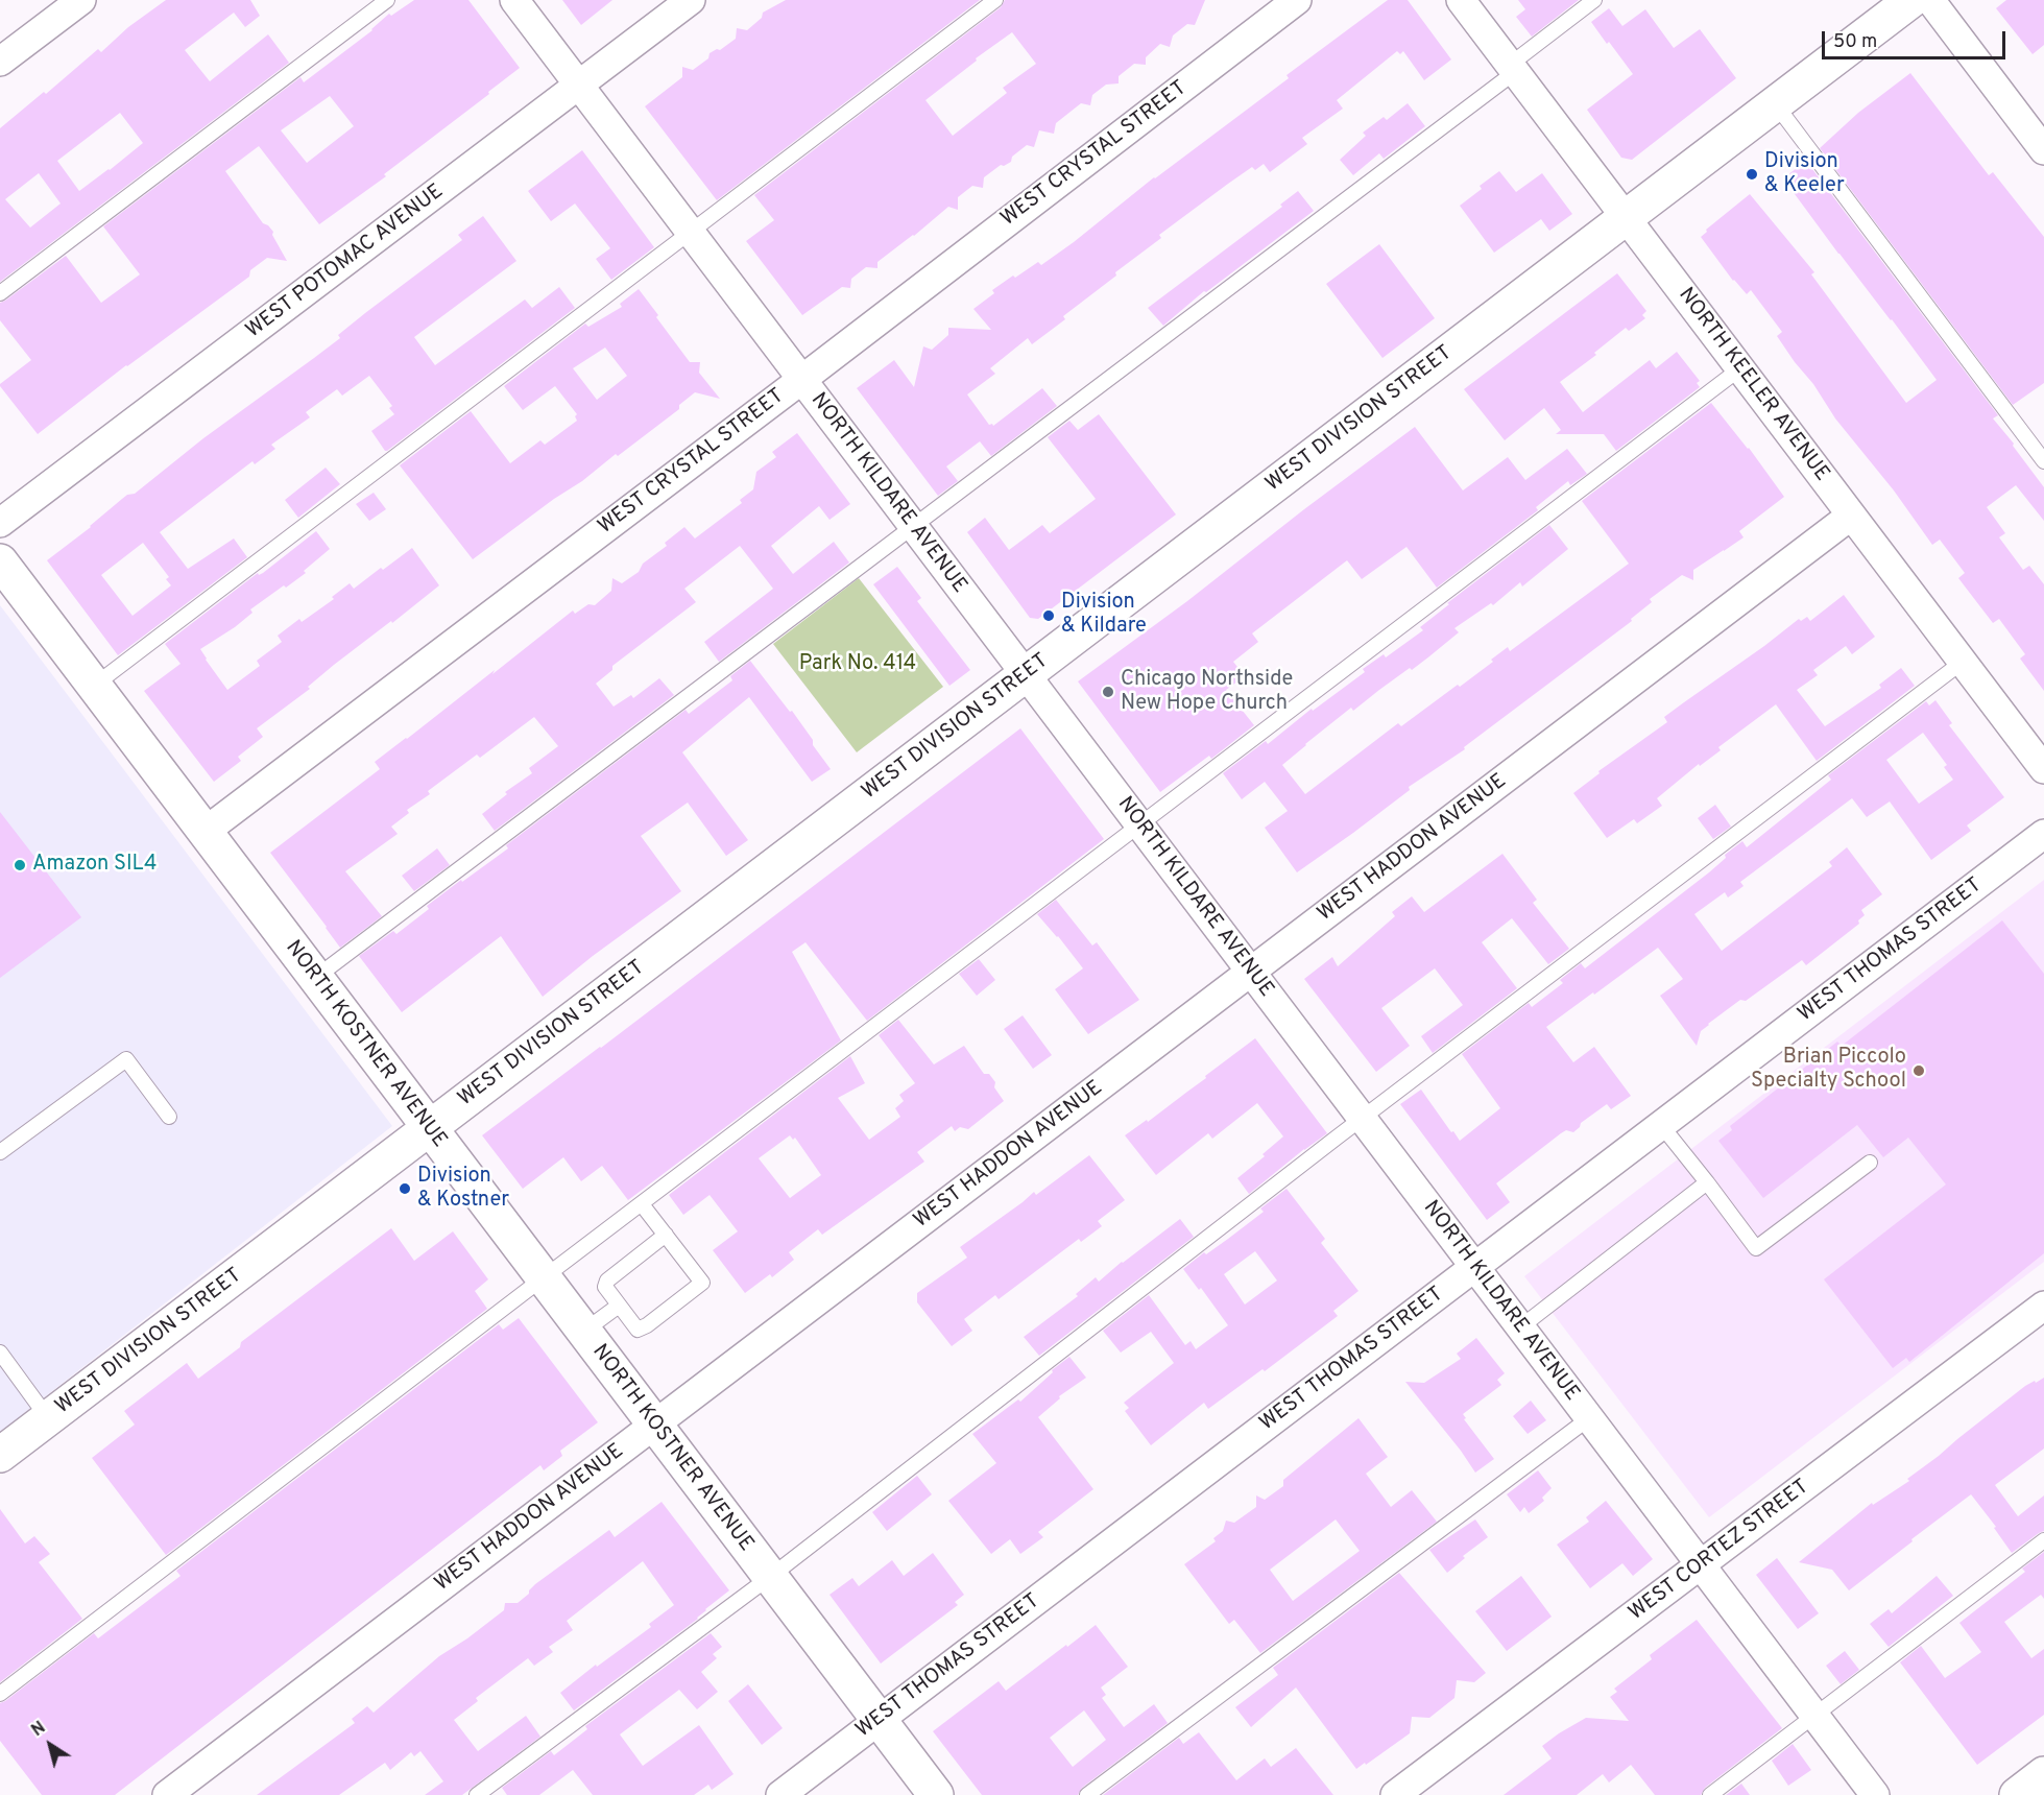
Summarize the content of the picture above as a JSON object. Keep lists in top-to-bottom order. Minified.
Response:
{"streets":{"main road":["WEST DIVISION STREET","NORTH KOSTNER AVENUE"],"street":["WEST CRYSTAL STREET","WEST POTOMAC AVENUE","NORTH KEELER AVENUE","NORTH KILDARE AVENUE","WEST HADDON AVENUE","WEST THOMAS STREET","WEST CORTEZ STREET"]},"crossings":[["WEST CRYSTAL STREET","NORTH KILDARE AVENUE"],["WEST CRYSTAL STREET","NORTH KOSTNER AVENUE"],["WEST POTOMAC AVENUE","NORTH KILDARE AVENUE"],["NORTH KEELER AVENUE","WEST DIVISION STREET"],["NORTH KEELER AVENUE","WEST HADDON AVENUE"],["WEST DIVISION STREET","NORTH KILDARE AVENUE"],["WEST DIVISION STREET","NORTH KOSTNER AVENUE"],["NORTH KILDARE AVENUE","WEST HADDON AVENUE"],["NORTH KILDARE AVENUE","WEST THOMAS STREET"],["NORTH KILDARE AVENUE","WEST CORTEZ STREET"],["WEST HADDON AVENUE","NORTH KOSTNER AVENUE"],["WEST THOMAS STREET","NORTH KOSTNER AVENUE"]],"parks":["Park No. 414"],"places":["Division & Keeler","Division & Kildare","Chicago Northside New Hope Church","Amazon SIL4","Brian Piccolo Specialty School","Division & Kostner"],"scale_bar":"50 m","north":"top left"}
